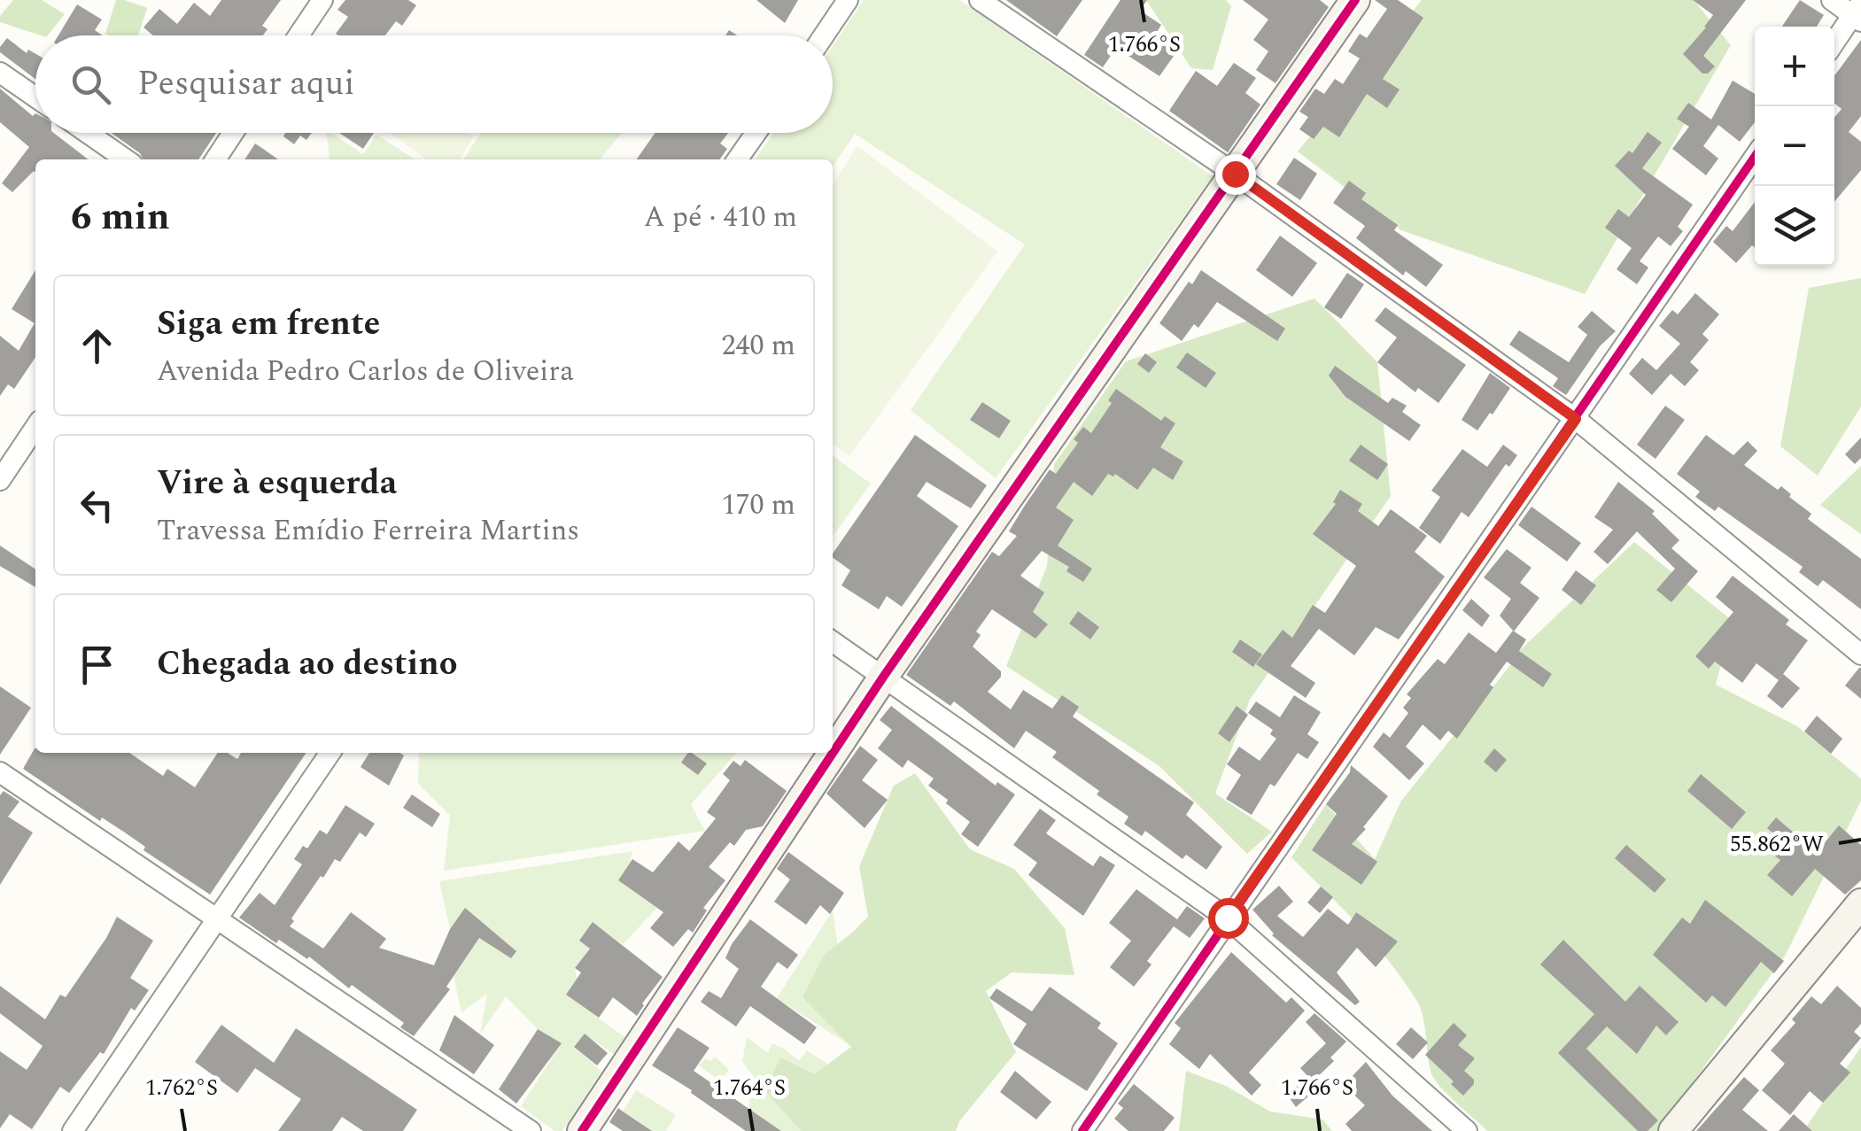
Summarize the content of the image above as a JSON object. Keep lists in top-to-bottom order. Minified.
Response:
{"page":{"map_buttons":["+","−"],"search":"Pesquisar aqui","heading":["6 min","A pé · 410 m"],"list":[["Siga em frente","Avenida Pedro Carlos de Oliveira","240 m"],["Vire à esquerda","Travessa Emídio Ferreira Martins","170 m"],"Chegada ao destino"]},"coordinates":["1.766°S","55.862°W","1.762°S","1.764°S"]}
